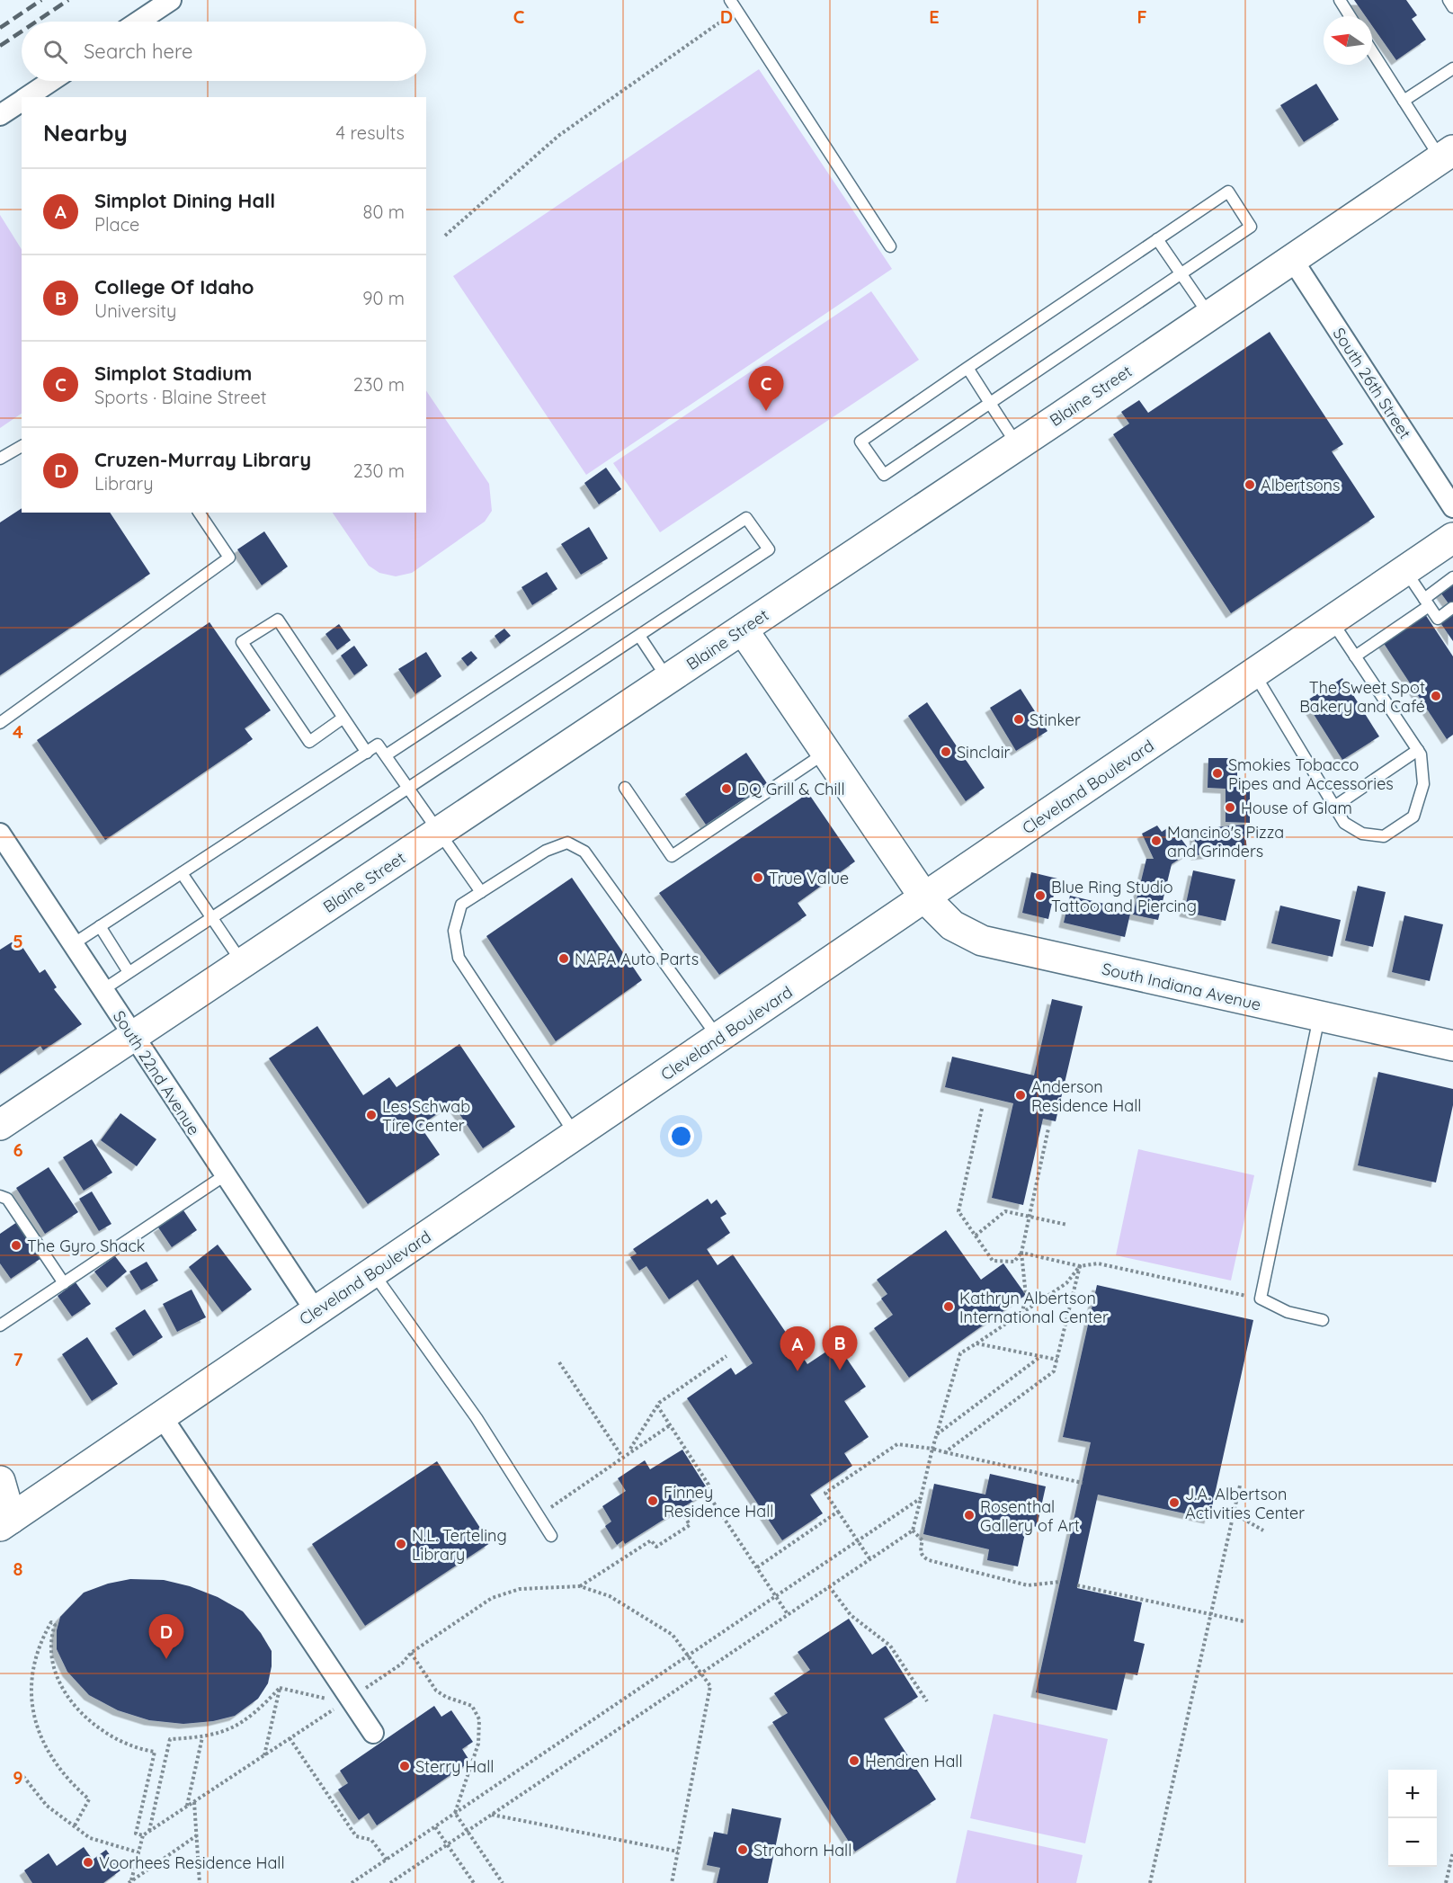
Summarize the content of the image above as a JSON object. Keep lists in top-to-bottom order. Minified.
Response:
{"streets":{"main road":["Blaine Street","Cleveland Boulevard","South Indiana Avenue"],"street":["South 26th Street","South 22nd Avenue"]},"crossings":[["South 26th Street","Blaine Street"],["Blaine Street","South Indiana Avenue"],["Blaine Street","South 22nd Avenue"],["Cleveland Boulevard","South Indiana Avenue"],["Cleveland Boulevard","South 22nd Avenue"]],"places":["Albertsons","The Sweet Spot Bakery and Café","Stinker","Sinclair","Smokies Tobacco Pipes and Accessories","DQ Grill & Chill","House of Glam","Mancino's Pizza and Grinders","True Value","Blue Ring Studio Tattoo and Piercing","NAPA Auto Parts","Anderson Residence Hall","Les Schwab Tire Center","The Gyro Shack","Kathryn Albertson International Center","Finney Residence Hall","J.A. Albertson Activities Center","Rosenthal Gallery of Art","N.L. Terteling Library","Hendren Hall","Sterry Hall","Strahorn Hall","Voorhees Residence Hall"],"north":"left","page":{"search":"Search here","heading":["Nearby","4 results"],"list":[{"mark":"A","name":"Simplot Dining Hall","note":"Place","value":"80 m"},{"mark":"B","name":"College Of Idaho","note":"University","value":"90 m"},{"mark":"C","name":"Simplot Stadium","note":"Sports · Blaine Street","value":"230 m"},{"mark":"D","name":"Cruzen-Murray Library","note":"Library","value":"230 m"}],"pins":["C","B","A","D"],"map_buttons":["+","−"]},"grid":{"columns":["C","D","E","F"],"rows":["4","5","6","7","8","9"]}}
